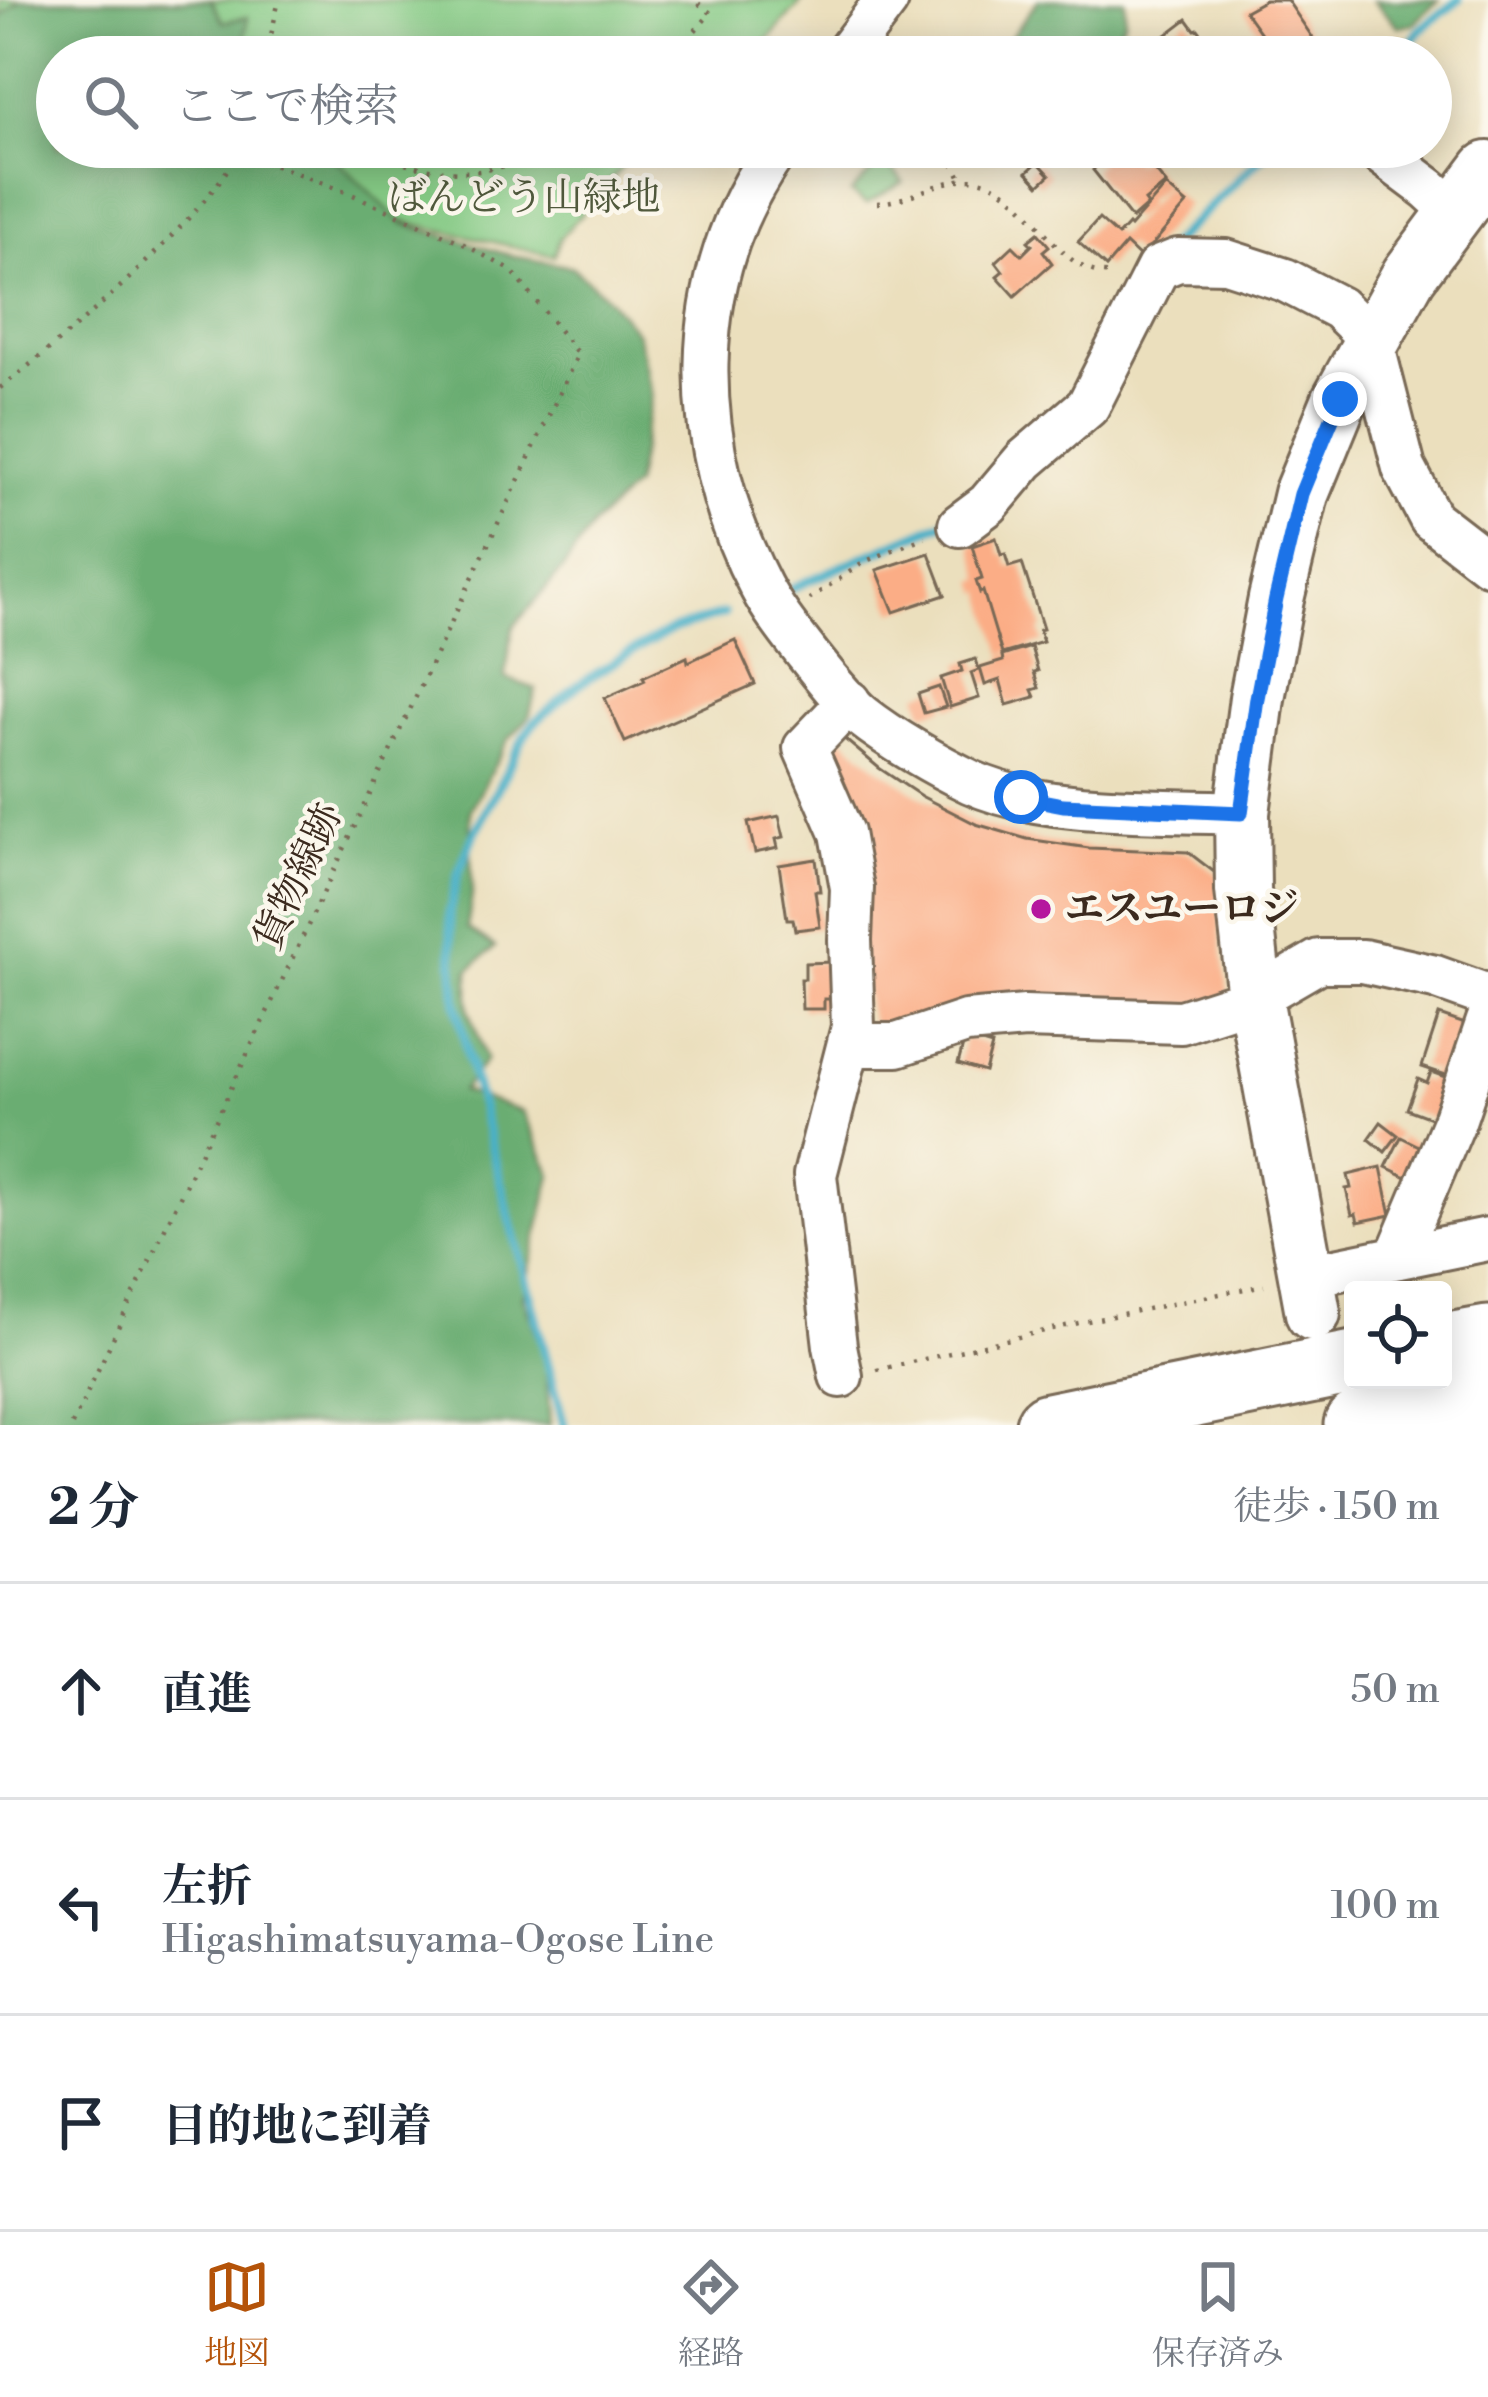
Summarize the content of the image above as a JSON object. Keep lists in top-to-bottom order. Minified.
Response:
{"streets":{"path":["貨物線跡"]},"parks":["ばんどう山緑地"],"places":["エスユーロジ"],"page":{"search":"ここで検索","heading":["2 分","徒歩 · 150 m"],"list":[["直進","50 m"],["左折","Higashimatsuyama-Ogose Line","100 m"],"目的地に到着"],"nav":["地図","経路","保存済み"]}}
